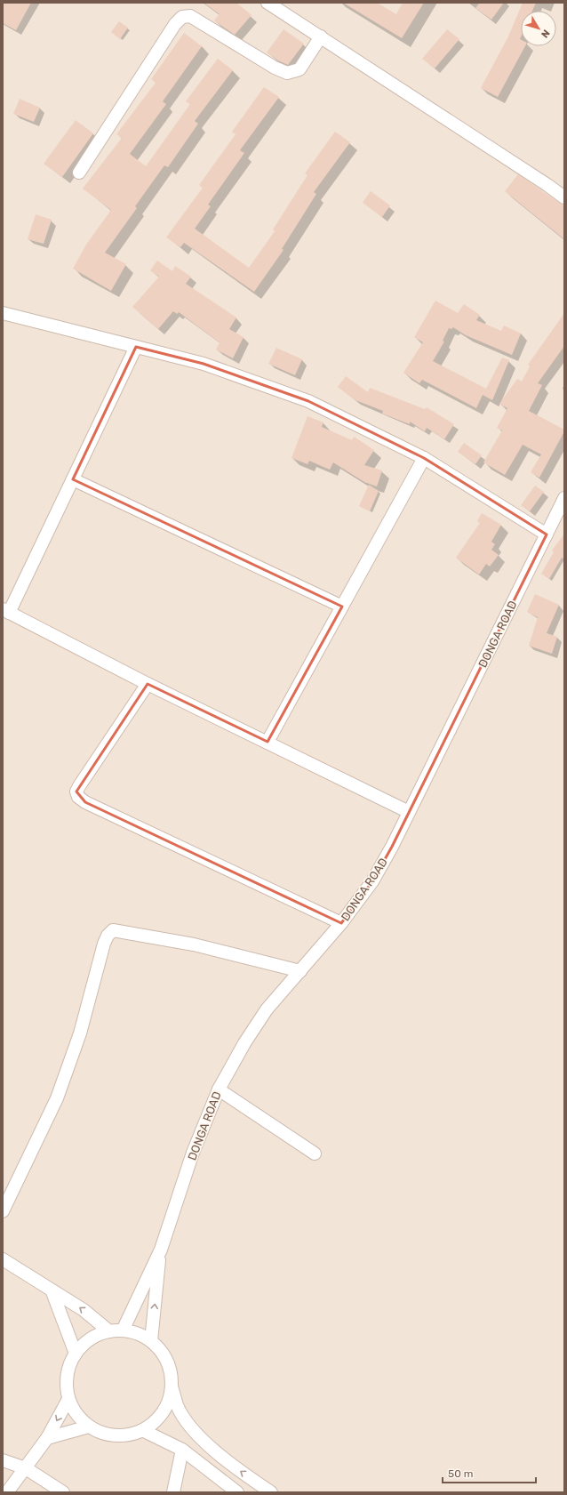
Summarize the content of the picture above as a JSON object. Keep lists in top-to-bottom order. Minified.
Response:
{"streets":{"street":["DONGA ROAD"]},"scale_bar":"50 m","north":"bottom right"}
